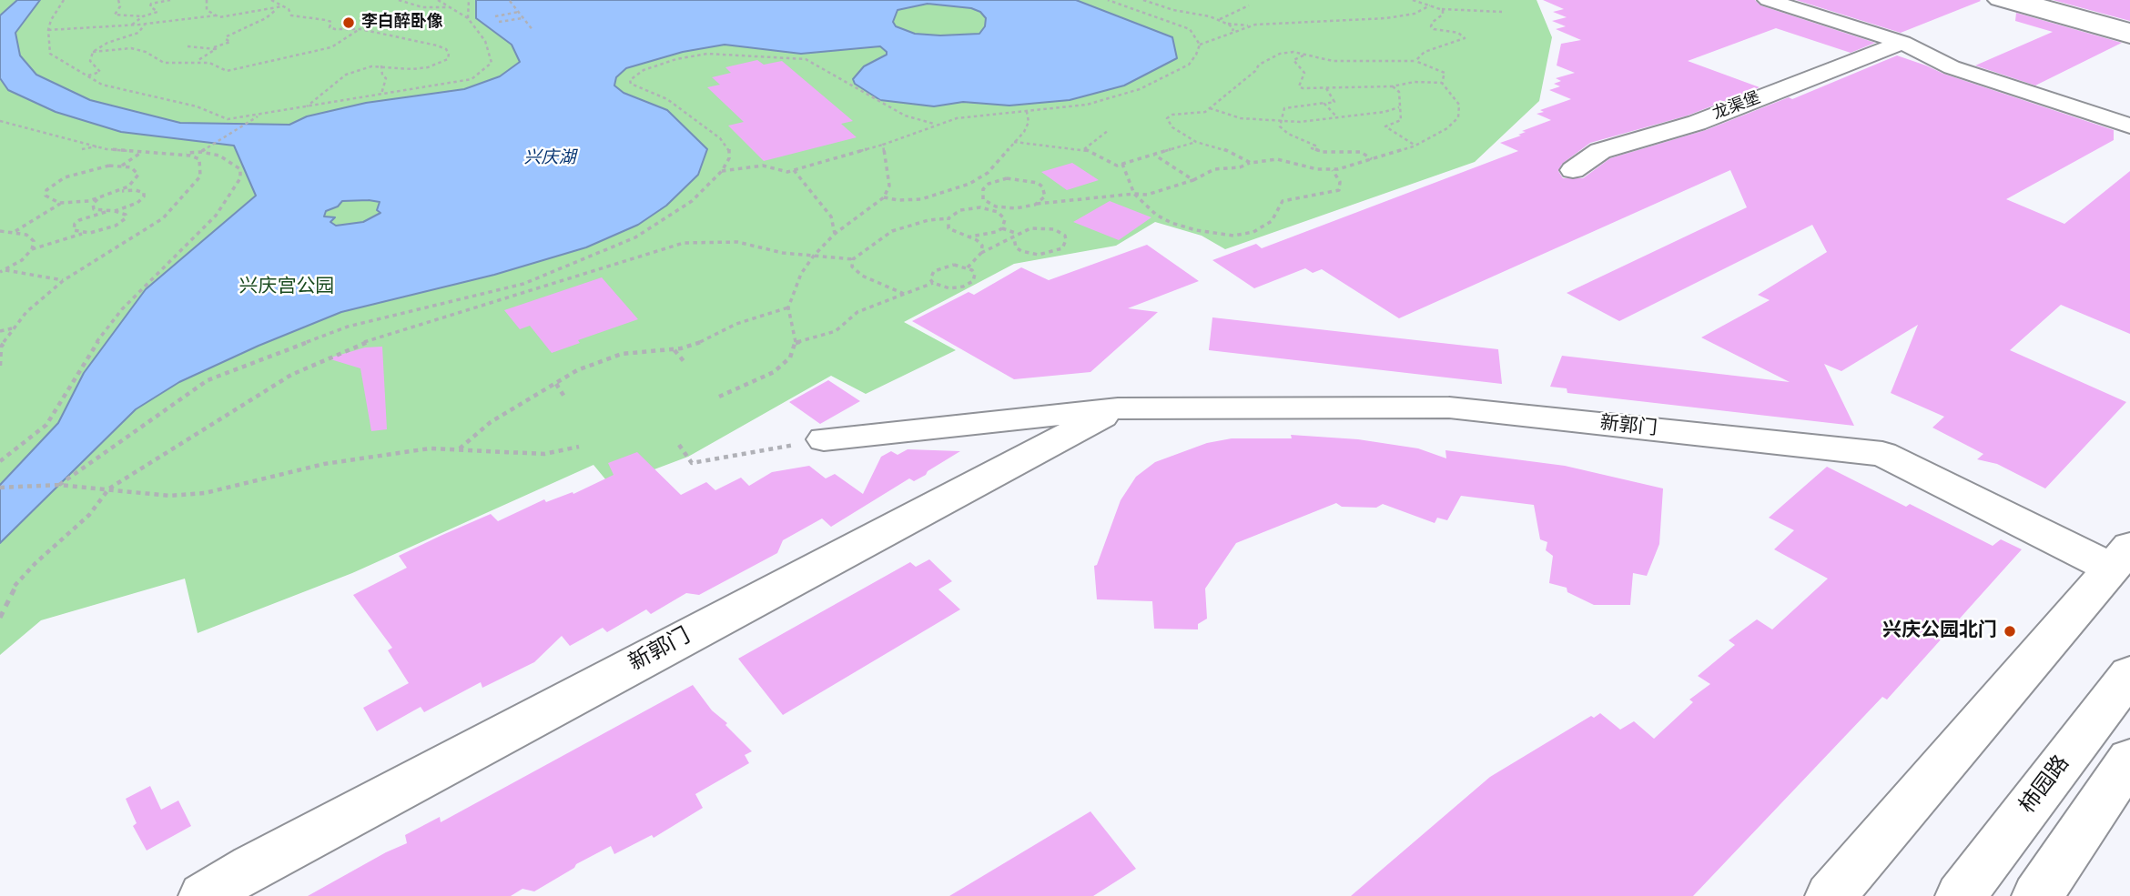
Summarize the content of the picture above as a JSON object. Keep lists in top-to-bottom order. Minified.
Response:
{"streets":{"street":["龙渠堡","新郭门","柿园路"]},"water":["兴庆湖"],"parks":["兴庆宫公园"],"places":["李白醉卧像","兴庆公园北门"]}
